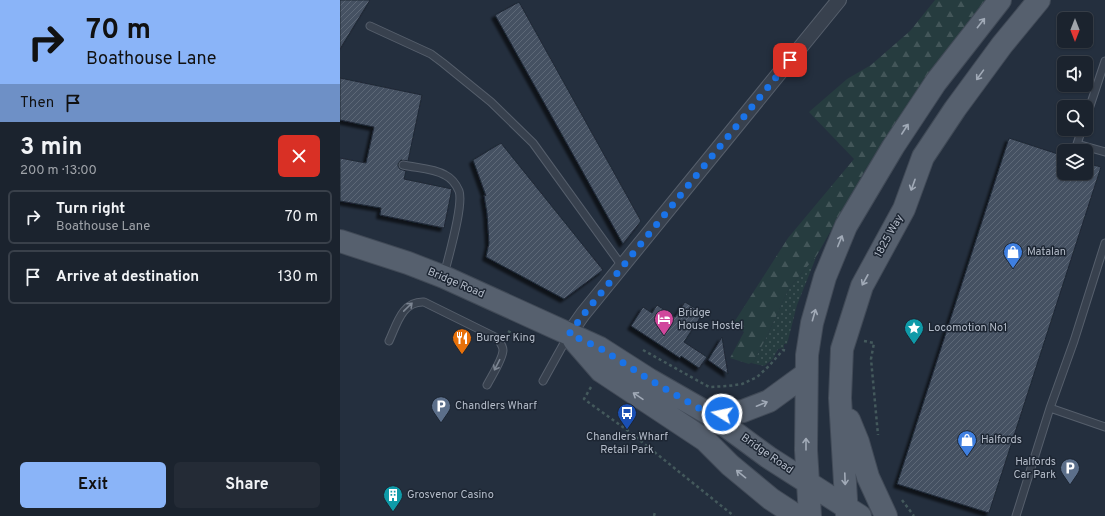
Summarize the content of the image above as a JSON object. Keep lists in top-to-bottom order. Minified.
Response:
{"streets":{"main road":["1825 Way","Bridge Road"]},"crossings":[["1825 Way","Bridge Road"]],"places":{"shop":["Matalan","Halfords"],"hotel":["Bridge House Hostel"],"place":["Locomotion No1"],"restaurant":["Burger King"],"parking":["Chandlers Wharf","Halfords Car Park"],"bus stop":["Chandlers Wharf Retail Park"],"building":["Grosvenor Casino"]},"north":"bottom","page":{"turn":["70 m","Boathouse Lane"],"then":"Then","heading":["3 min","200 m · 13:00"],"list":[{"name":"Turn right","note":"Boathouse Lane","value":"70 m"},{"name":"Arrive at destination","value":"130 m"}],"buttons":["Exit","Share"]}}
